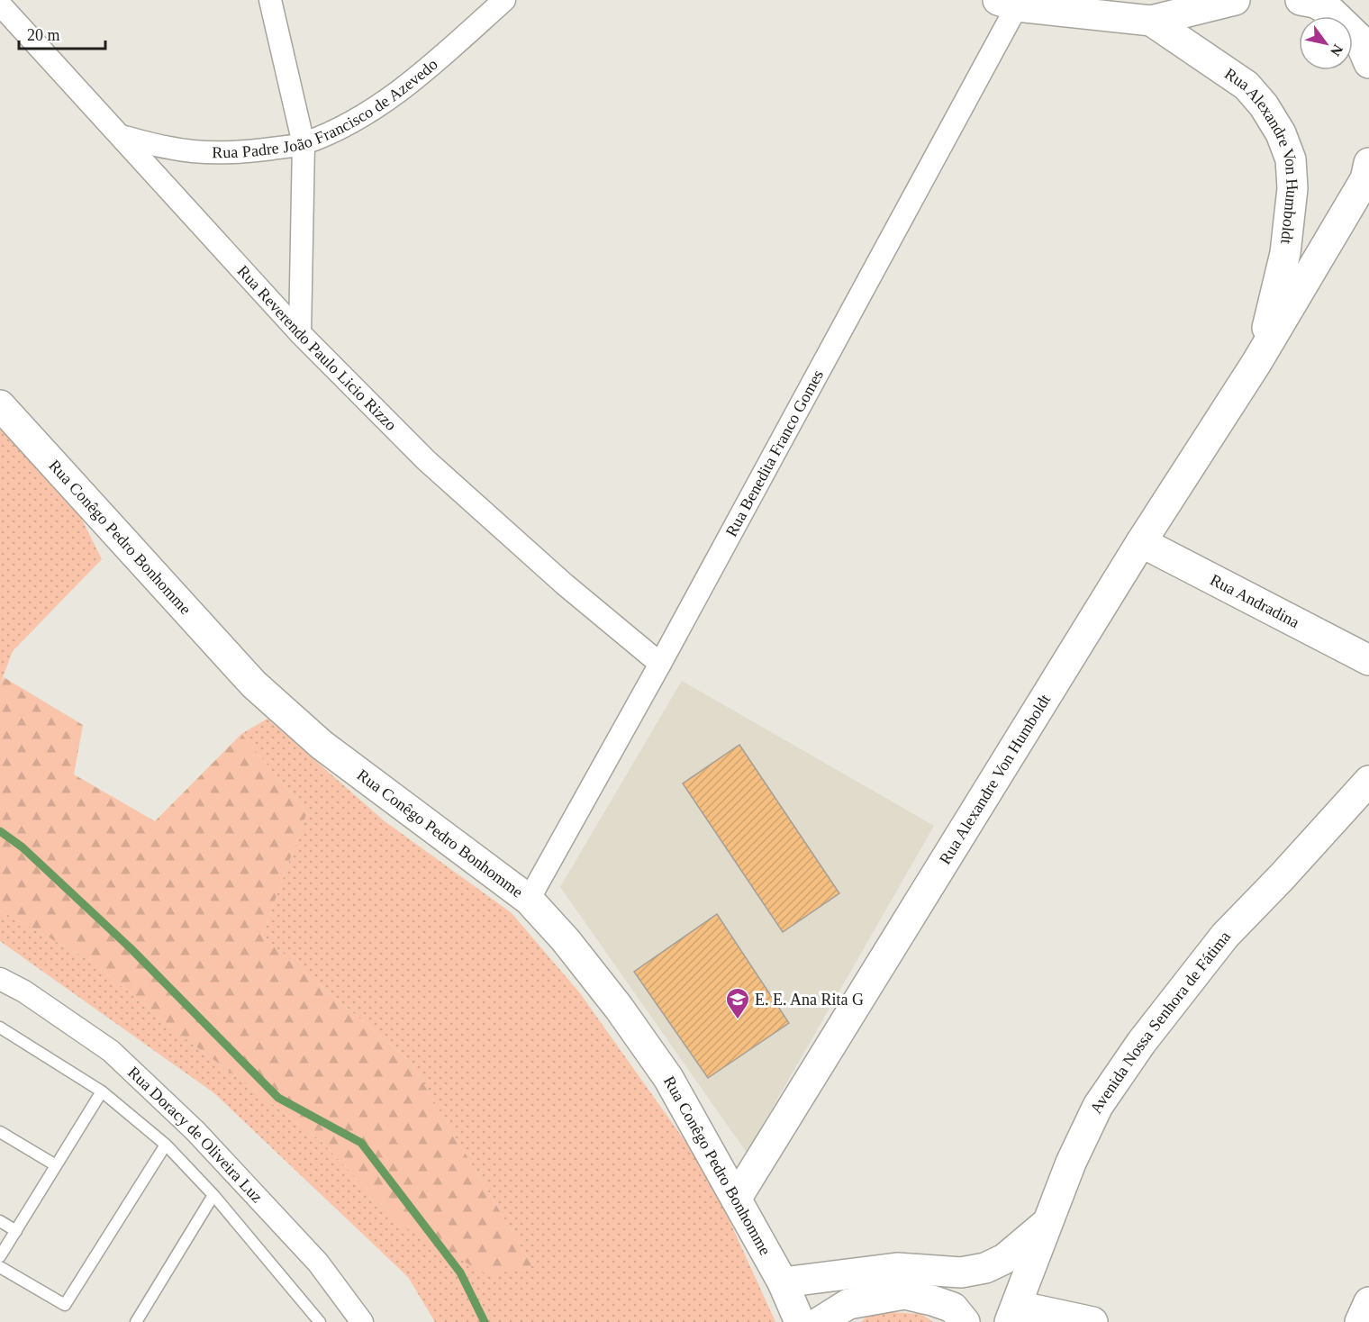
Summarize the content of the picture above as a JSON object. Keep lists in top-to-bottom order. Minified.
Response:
{"streets":{"main road":["Rua Alexandre Von Humboldt","Rua Conêgo Pedro Bonhomme","Rua Andradina","Avenida Nossa Senhora de Fátima"],"street":["Rua Padre João Francisco de Azevedo","Rua Reverendo Paulo Licio Rizzo","Rua Benedita Franco Gomes","Rua Doracy de Oliveira Luz"]},"crossings":[["Rua Padre João Francisco de Azevedo","Rua Reverendo Paulo Licio Rizzo"],["Rua Alexandre Von Humboldt","Rua Benedita Franco Gomes"],["Rua Alexandre Von Humboldt","Rua Conêgo Pedro Bonhomme"],["Rua Alexandre Von Humboldt","Rua Andradina"],["Rua Reverendo Paulo Licio Rizzo","Rua Benedita Franco Gomes"],["Rua Benedita Franco Gomes","Rua Conêgo Pedro Bonhomme"]],"places":{"school or university":["E. E. Ana Rita G"]},"scale_bar":"20 m","north":"bottom right"}
